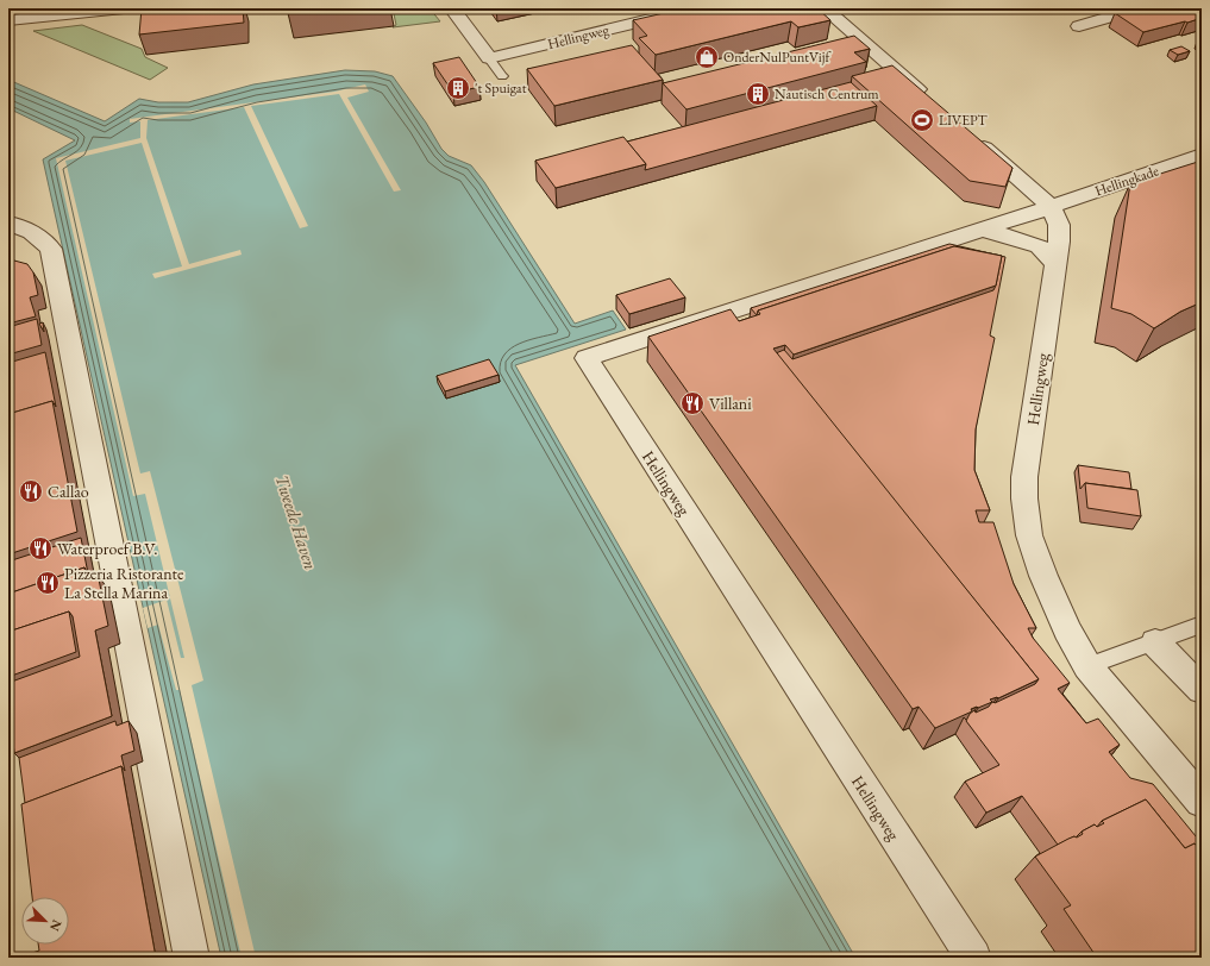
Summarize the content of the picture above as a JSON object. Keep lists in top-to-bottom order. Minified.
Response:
{"streets":{"street":["Hellingweg","Hellingkade"]},"crossings":[["Hellingweg","Hellingkade"]],"water":["Tweede Haven"],"places":{"shop":["OnderNulPuntVijf"],"building":["'t Spuigat","Nautisch Centrum"],"sports":["LIVEPT"],"restaurant":["Villani","Callao","Waterproef B.V.","Pizzeria Ristorante La Stella Marina"]},"north":"bottom right"}
